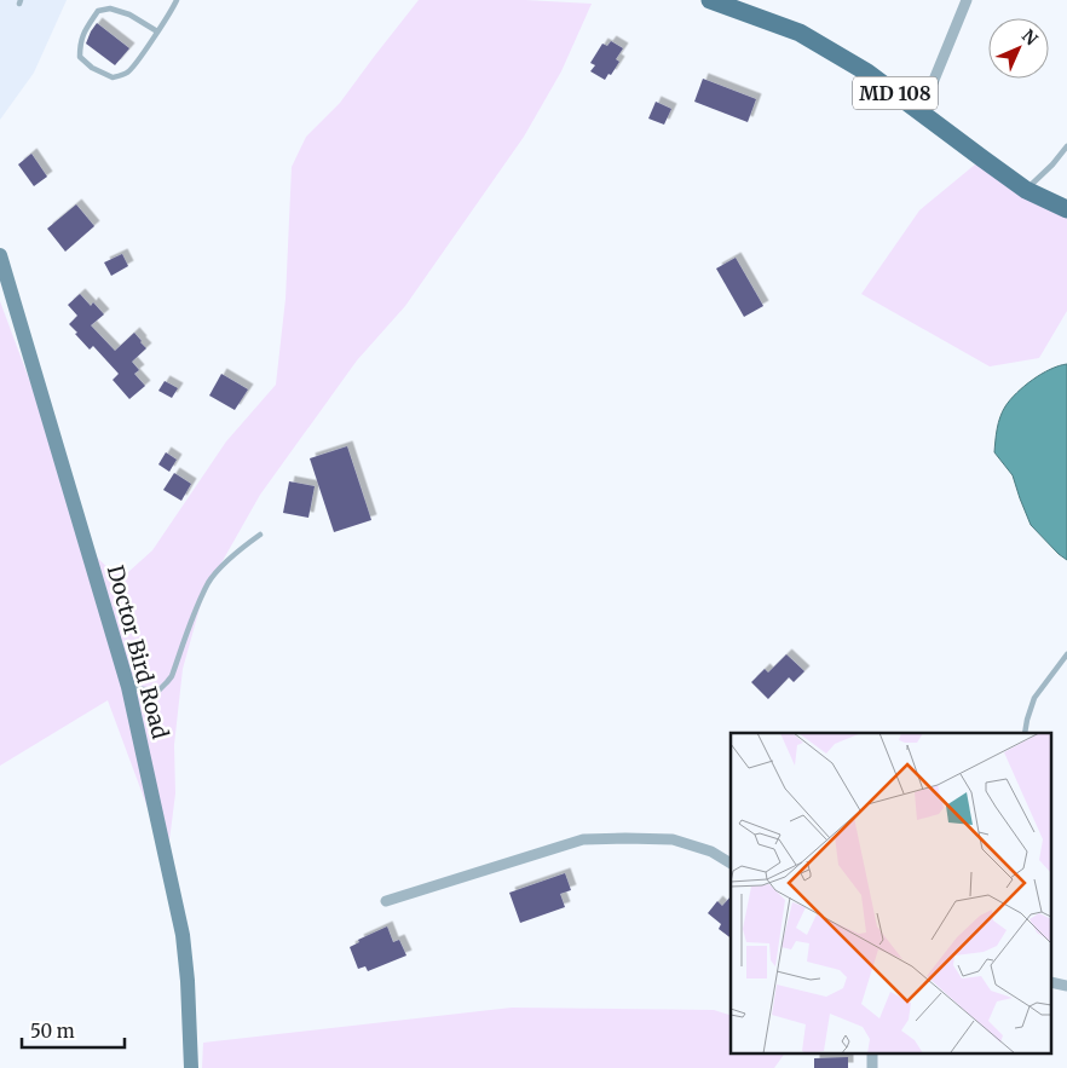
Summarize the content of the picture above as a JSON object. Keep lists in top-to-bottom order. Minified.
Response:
{"streets":{"main road":["MD 108","Doctor Bird Road"]},"scale_bar":"50 m","north":"top right"}
